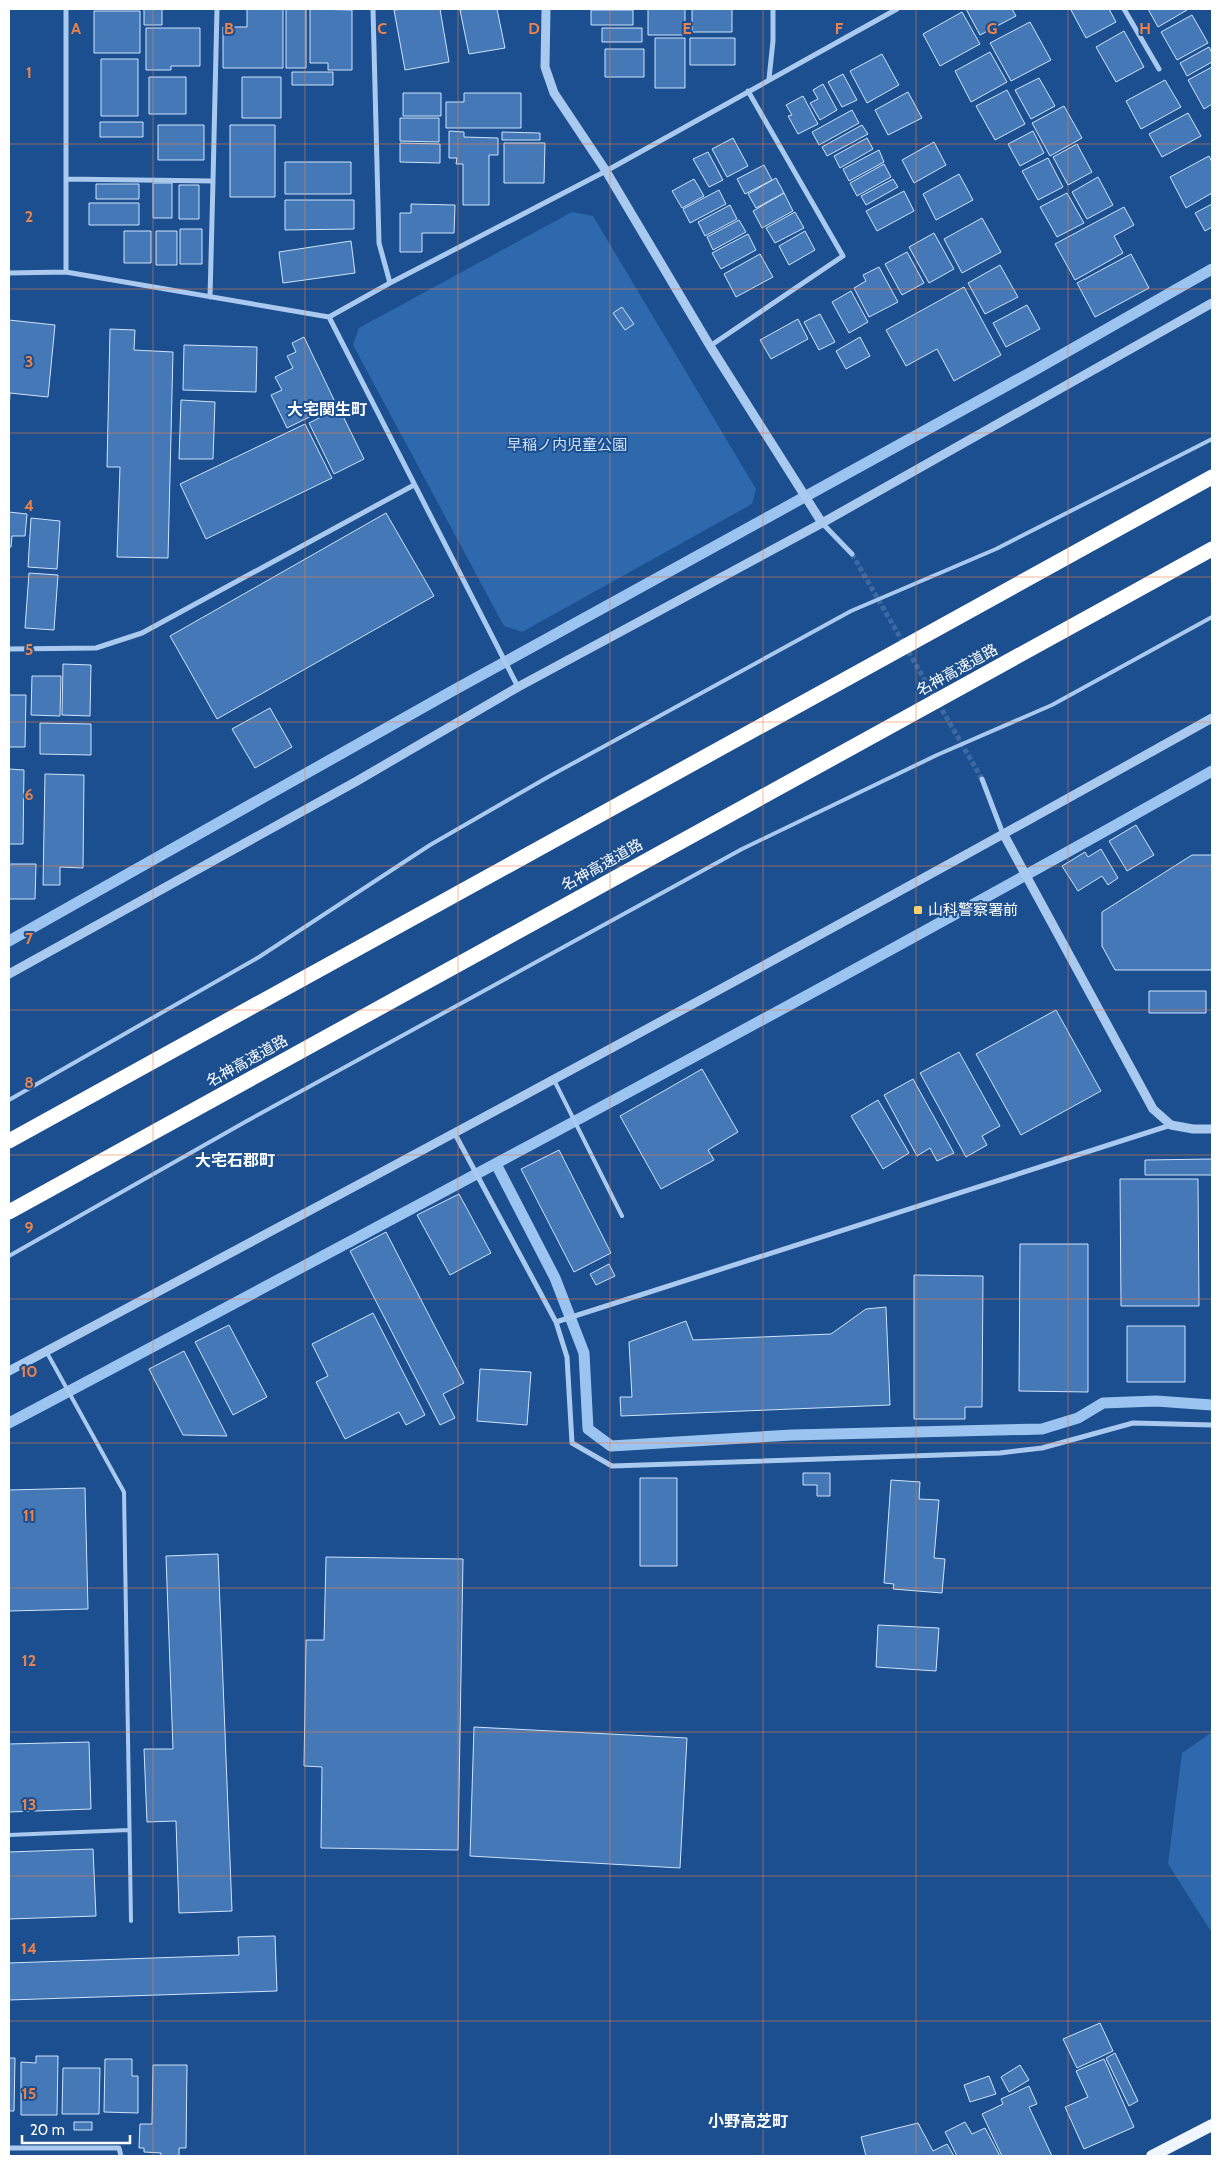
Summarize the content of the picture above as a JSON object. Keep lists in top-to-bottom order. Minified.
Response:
{"streets":{"highway":["名神高速道路"]},"districts":["大宅関生町","大宅石郡町","小野高芝町"],"parks":["早稲ノ内児童公園"],"places":{"transit":["山科警察署前"]},"scale_bar":"20 m","grid":{"columns":["A","B","C","D","E","F","G","H"],"rows":["1","2","3","4","5","6","7","8","9","10","11","12","13","14","15"]}}
